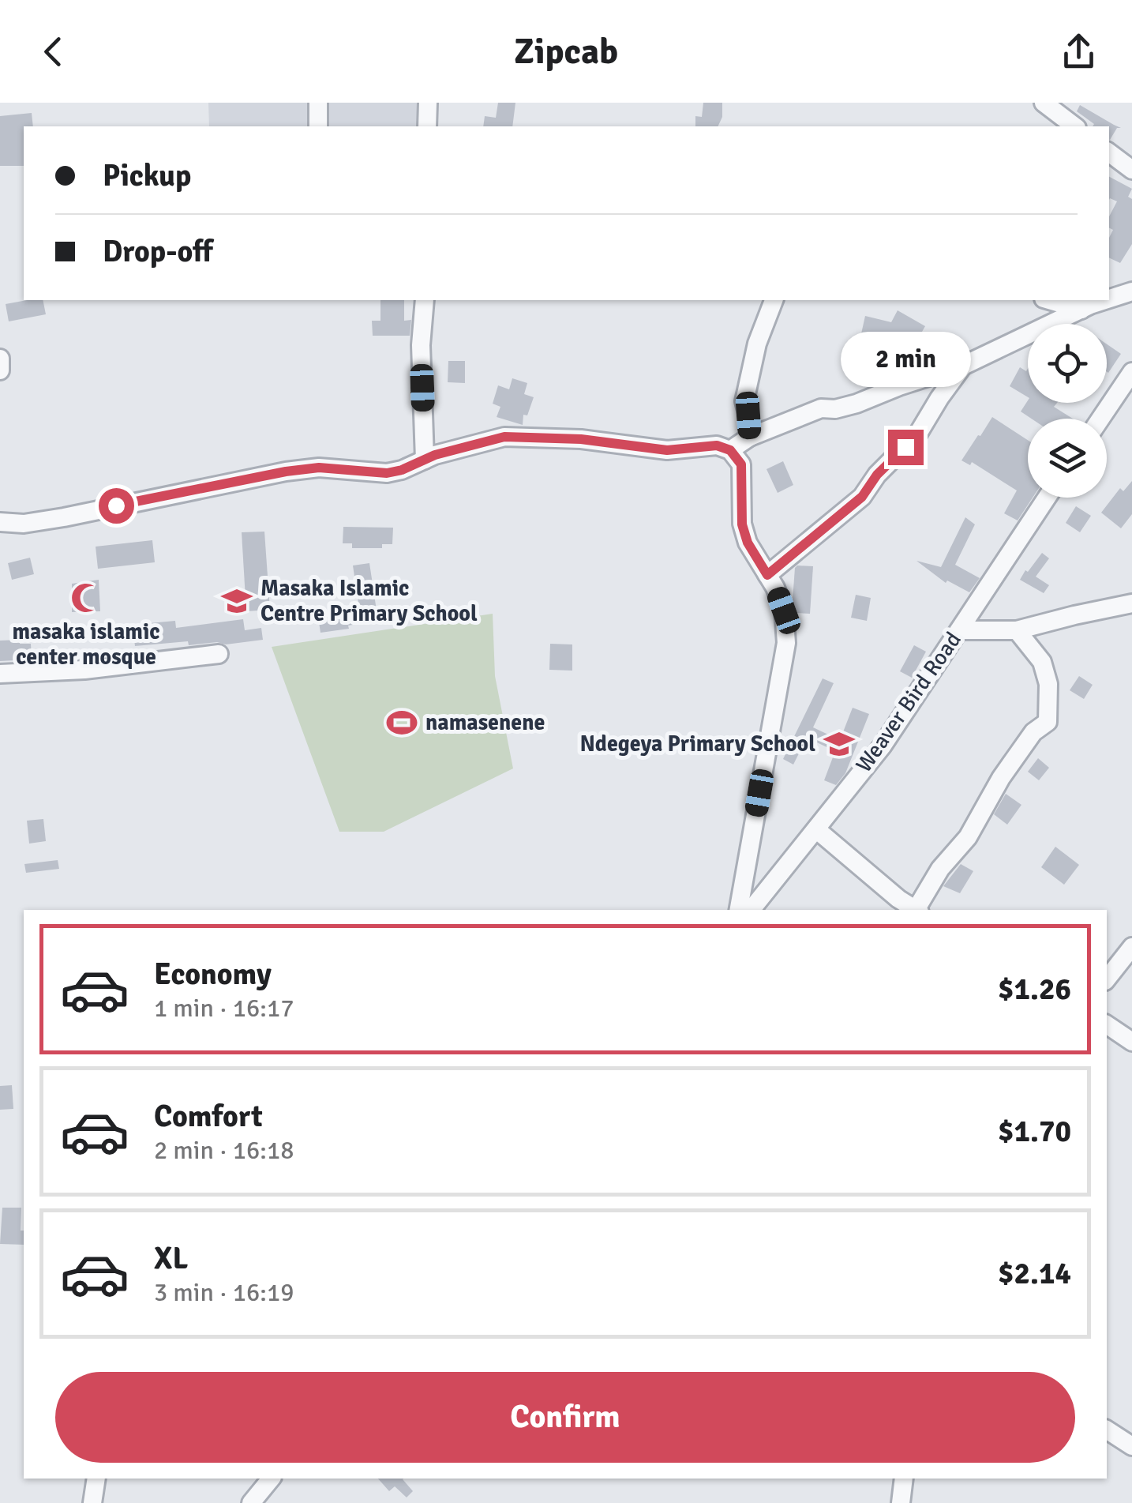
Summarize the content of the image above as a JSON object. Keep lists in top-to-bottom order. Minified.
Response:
{"streets":{"street":["Weaver Bird Road"]},"places":{"mosque":["masaka islamic center mosque"],"school or university":["Masaka Islamic Centre Primary School","Ndegeya Primary School"],"sports":["namasenene"]},"page":{"header":"Zipcab","banner":["Pickup","Drop-off"],"bubble":"2 min","list":[{"name":"Economy","note":"1 min · 16:17","value":"$1.26"},{"name":"Comfort","note":"2 min · 16:18","value":"$1.70"},{"name":"XL","note":"3 min · 16:19","value":"$2.14"}],"buttons":"Confirm"}}
